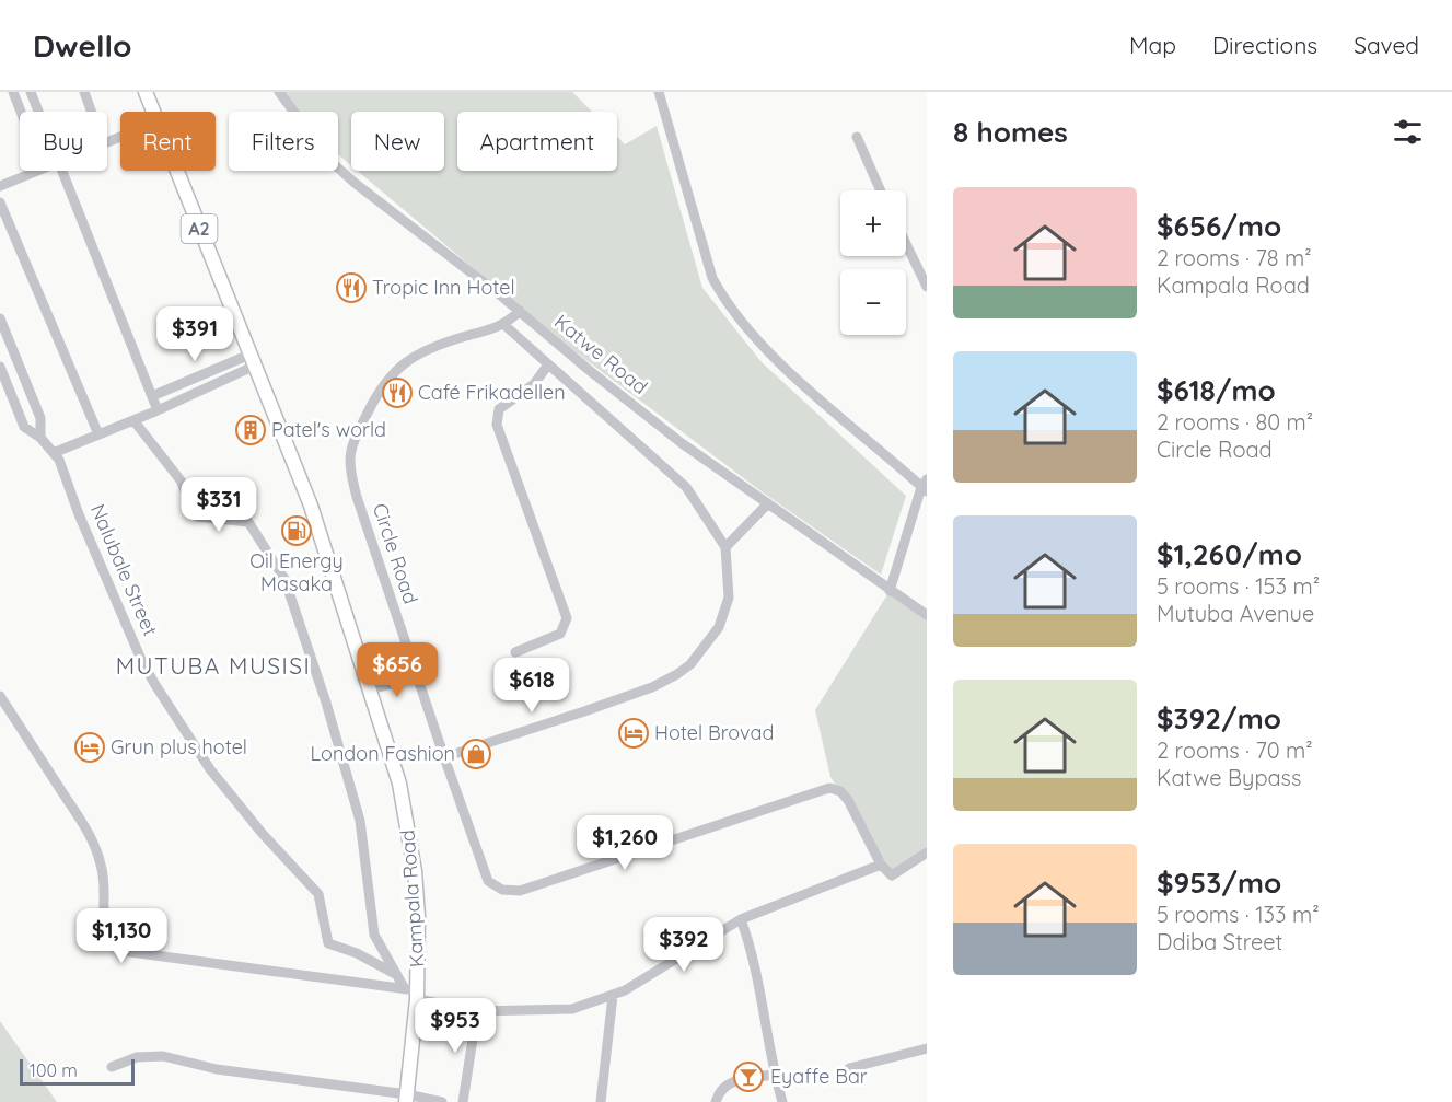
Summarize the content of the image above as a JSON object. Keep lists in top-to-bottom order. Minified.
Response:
{"streets":{"main road":["A2","Kampala Road"],"street":["Katwe Road","Circle Road","Nalubale Street"]},"crossings":[["A2","Kampala Road"],["Katwe Road","Circle Road"]],"districts":["MUTUBA MUSISI"],"places":{"restaurant":["Tropic Inn Hotel","Café Frikadellen"],"building":["Patel's world"],"fuel station":["Oil Energy Masaka"],"hotel":["Hotel Brovad","Grun plus hotel"],"shop":["London Fashion"],"bar":["Eyaffe Bar"]},"scale_bar":"100 m","page":{"header":"Dwello","nav":["Map","Directions","Saved"],"heading":"8 homes","chip":["Buy","Rent","Filters","New","Apartment"],"list":[{"name":"$656/mo","note":"2 rooms · 78 m² · Kampala Road"},{"name":"$618/mo","note":"2 rooms · 80 m² · Circle Road"},{"name":"$1,260/mo","note":"5 rooms · 153 m² · Mutuba Avenue"},{"name":"$392/mo","note":"2 rooms · 70 m² · Katwe Bypass"},{"name":"$953/mo","note":"5 rooms · 133 m² · Ddiba Street"}],"map_buttons":["+","−"],"price":["$391","$331","$656","$618","$1,260","$1,130","$392","$953"],"scale":"100 m"}}
